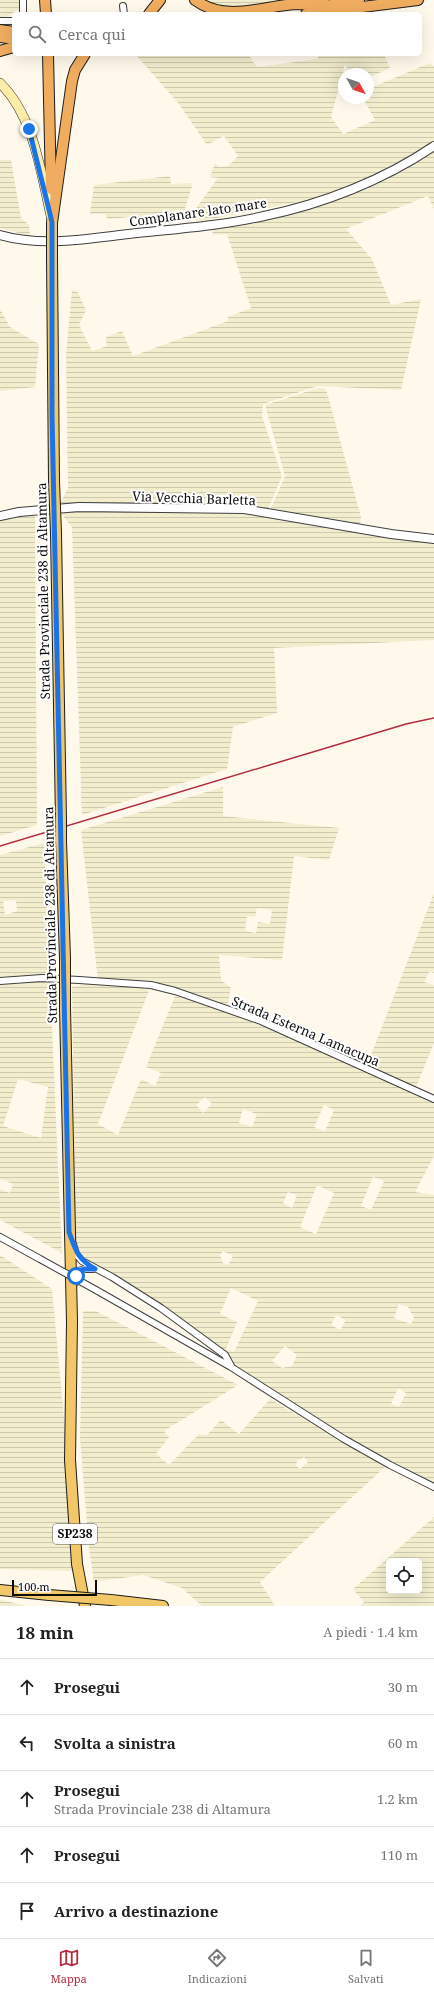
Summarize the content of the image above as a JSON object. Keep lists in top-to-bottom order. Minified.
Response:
{"streets":{"main road":["Strada Provinciale 238 di Altamura","SP238"],"street":["Complanare lato mare","Via Vecchia Barletta","Strada Esterna Lamacupa"]},"scale_bar":"100 m","north":"bottom right","page":{"search":"Cerca qui","scale":"100 m","heading":["18 min","A piedi · 1.4 km"],"list":[["Prosegui","30 m"],["Svolta a sinistra","60 m"],["Prosegui","Strada Provinciale 238 di Altamura","1.2 km"],["Prosegui","110 m"],"Arrivo a destinazione"],"nav":["Mappa","Indicazioni","Salvati"]}}
